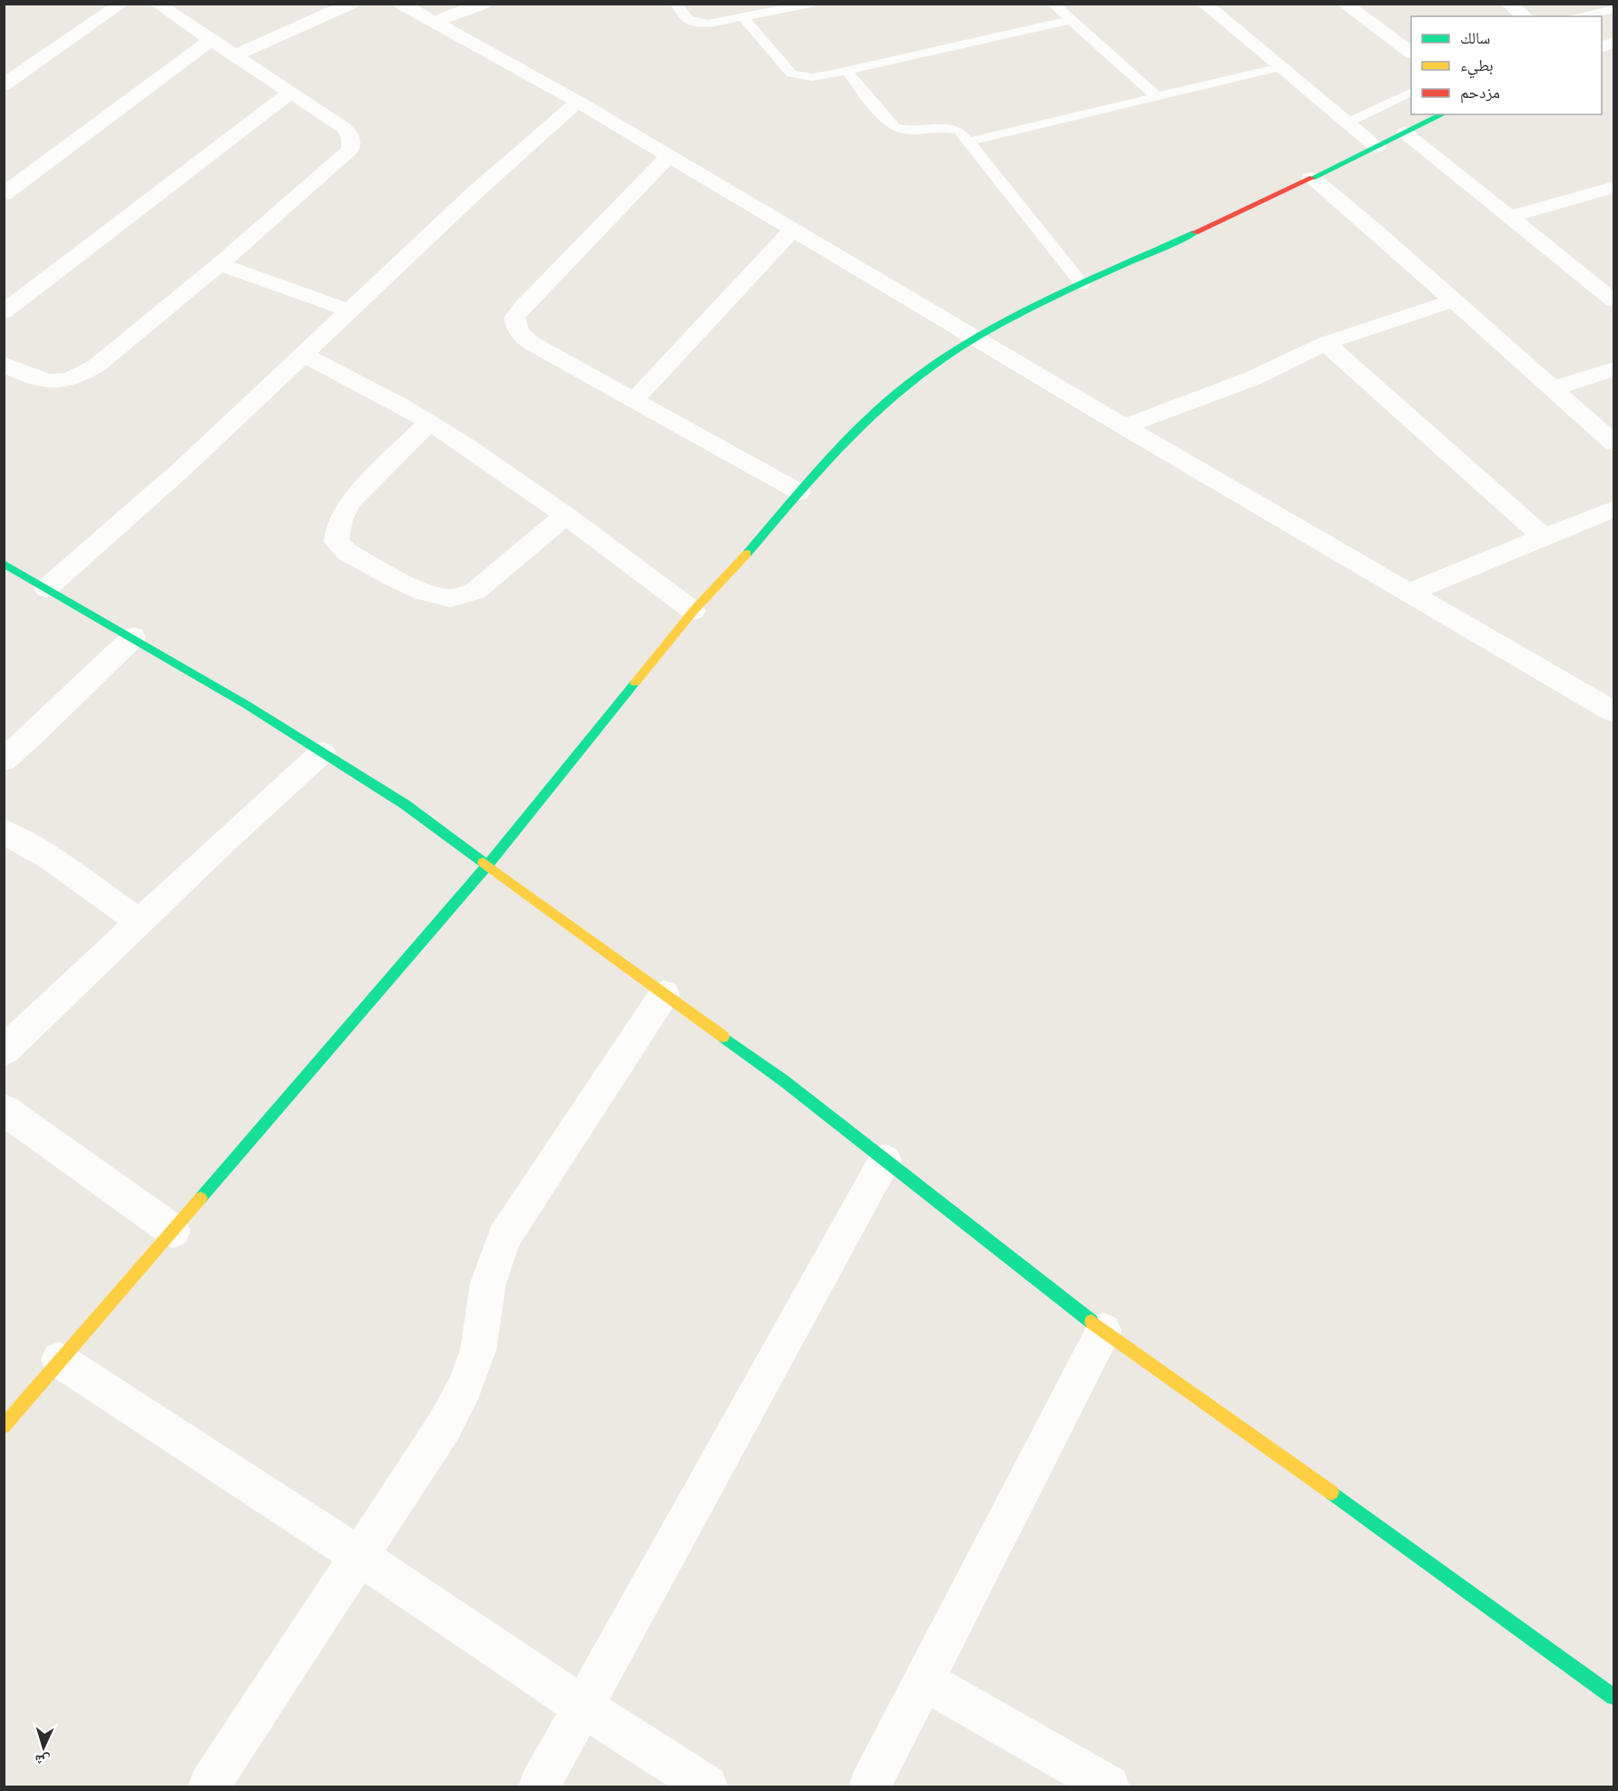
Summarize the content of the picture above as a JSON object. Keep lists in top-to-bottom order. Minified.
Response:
{"legend":["سالك","بطيء","مزدحم"],"north":"bottom"}
